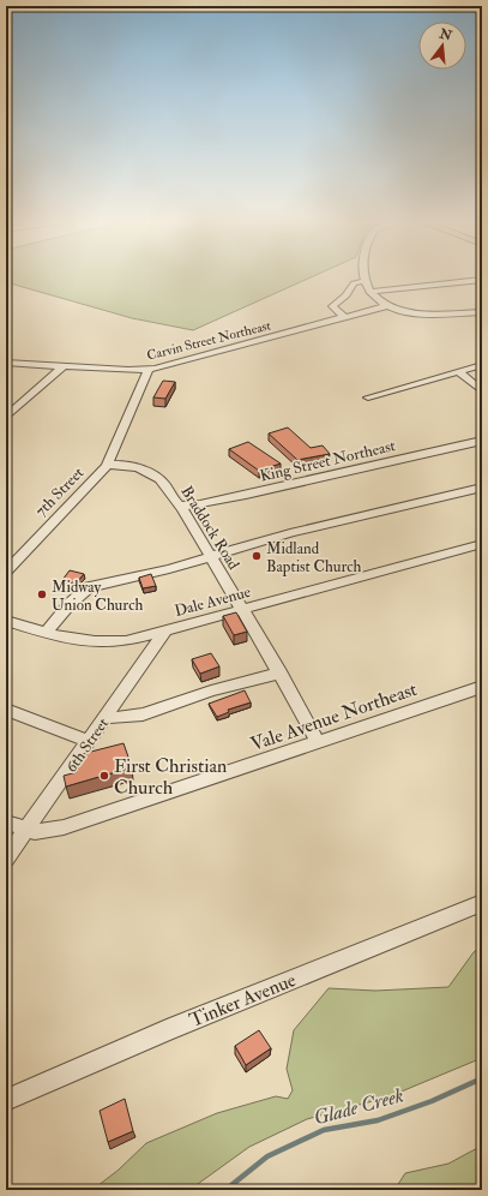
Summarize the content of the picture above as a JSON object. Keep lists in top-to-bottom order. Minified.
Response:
{"streets":{"street":["Carvin Street Northeast","King Street Northeast","7th Street","Braddock Road","Dale Avenue","Vale Avenue Northeast","6th Street","Tinker Avenue"]},"crossings":[["Carvin Street Northeast","7th Street"],["King Street Northeast","Braddock Road"],["7th Street","Braddock Road"],["Braddock Road","Dale Avenue"],["Braddock Road","Vale Avenue Northeast"],["Dale Avenue","6th Street"],["Vale Avenue Northeast","6th Street"]],"water":["Glade Creek"],"places":["Midland Baptist Church","Midway Union Church","First Christian Church"],"north":"top"}
